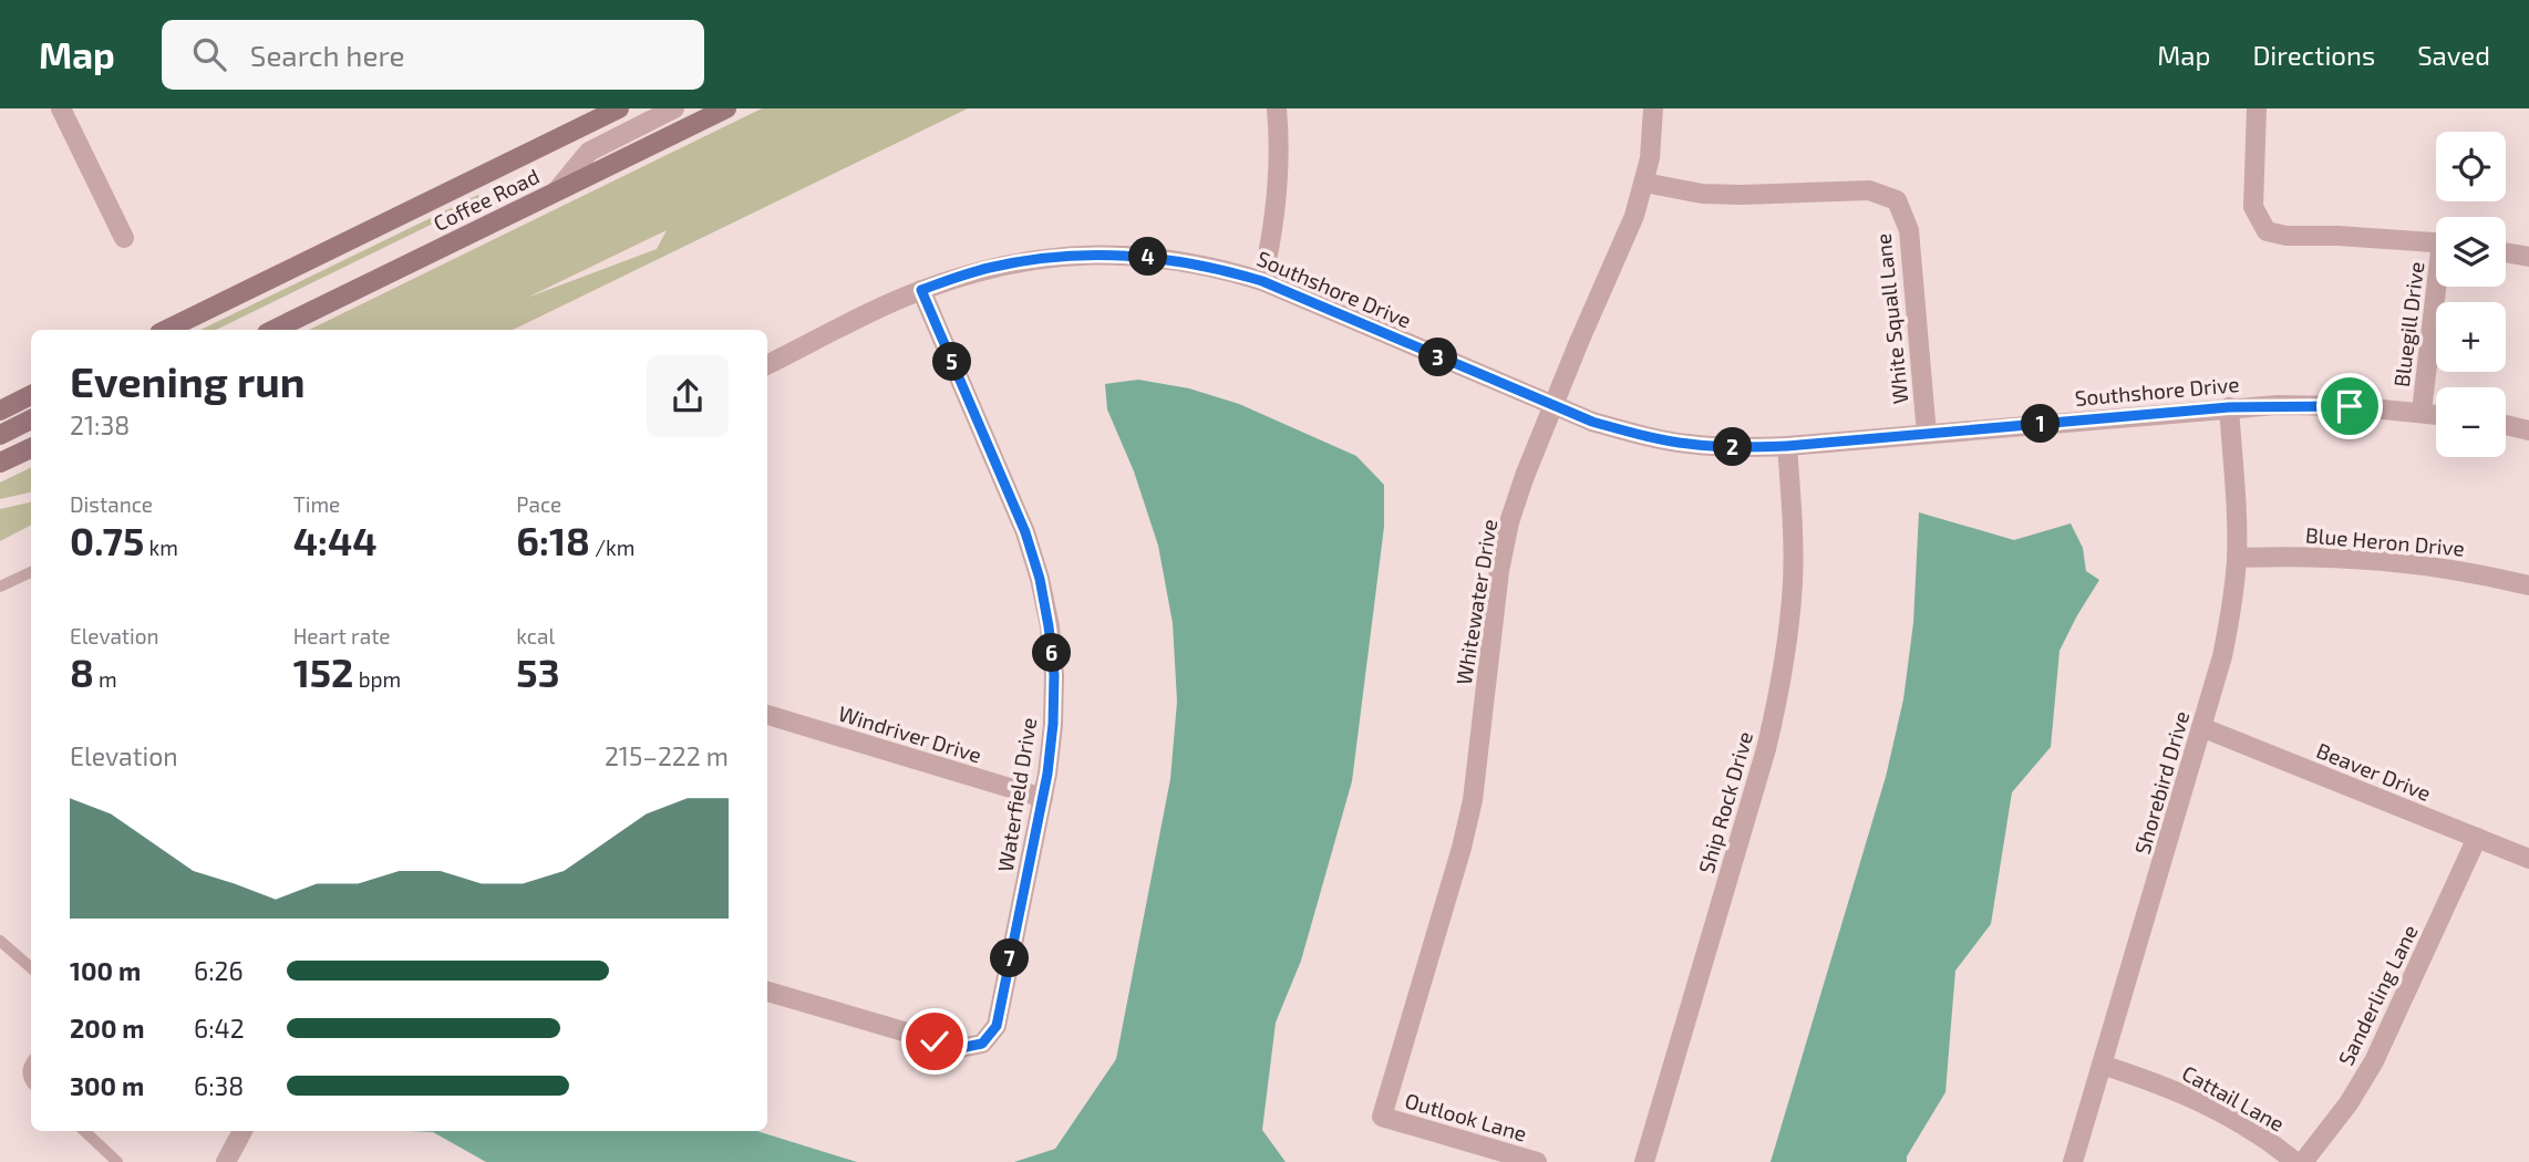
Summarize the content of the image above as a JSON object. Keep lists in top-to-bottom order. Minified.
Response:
{"streets":{"main road":["Coffee Road"],"street":["Southshore Drive","White Squall Lane","Bluegill Drive","Blue Heron Drive","Whitewater Drive","Windriver Drive","Beaver Drive","Shorebird Drive","Waterfield Drive","Ship Rock Drive","Sanderling Lane","Cattail Lane","Outlook Lane"]},"crossings":[["Southshore Drive","White Squall Lane"],["Southshore Drive","Bluegill Drive"],["Southshore Drive","Whitewater Drive"],["Southshore Drive","Shorebird Drive"],["Southshore Drive","Waterfield Drive"],["Southshore Drive","Ship Rock Drive"],["White Squall Lane","Whitewater Drive"],["Blue Heron Drive","Shorebird Drive"],["Whitewater Drive","Outlook Lane"],["Windriver Drive","Waterfield Drive"],["Beaver Drive","Shorebird Drive"],["Beaver Drive","Sanderling Lane"],["Shorebird Drive","Cattail Lane"]],"page":{"header":"Map","search":"Search here","nav":["Map","Directions","Saved"],"map_buttons":["+","−"],"pins":["4","3","5","1","2","6","7"],"heading":["Evening run","21:38"],"stats":[["Distance","0.75 km"],["Time","4:44"],["Pace","6:18 /km"],["Elevation","8 m"],["Heart rate","152 bpm"],["kcal","53"]],"chart":["Elevation","215–222 m"],"list":[{"name":"100 m","note":"6:26"},{"name":"200 m","note":"6:42"},{"name":"300 m","note":"6:38"}]}}
